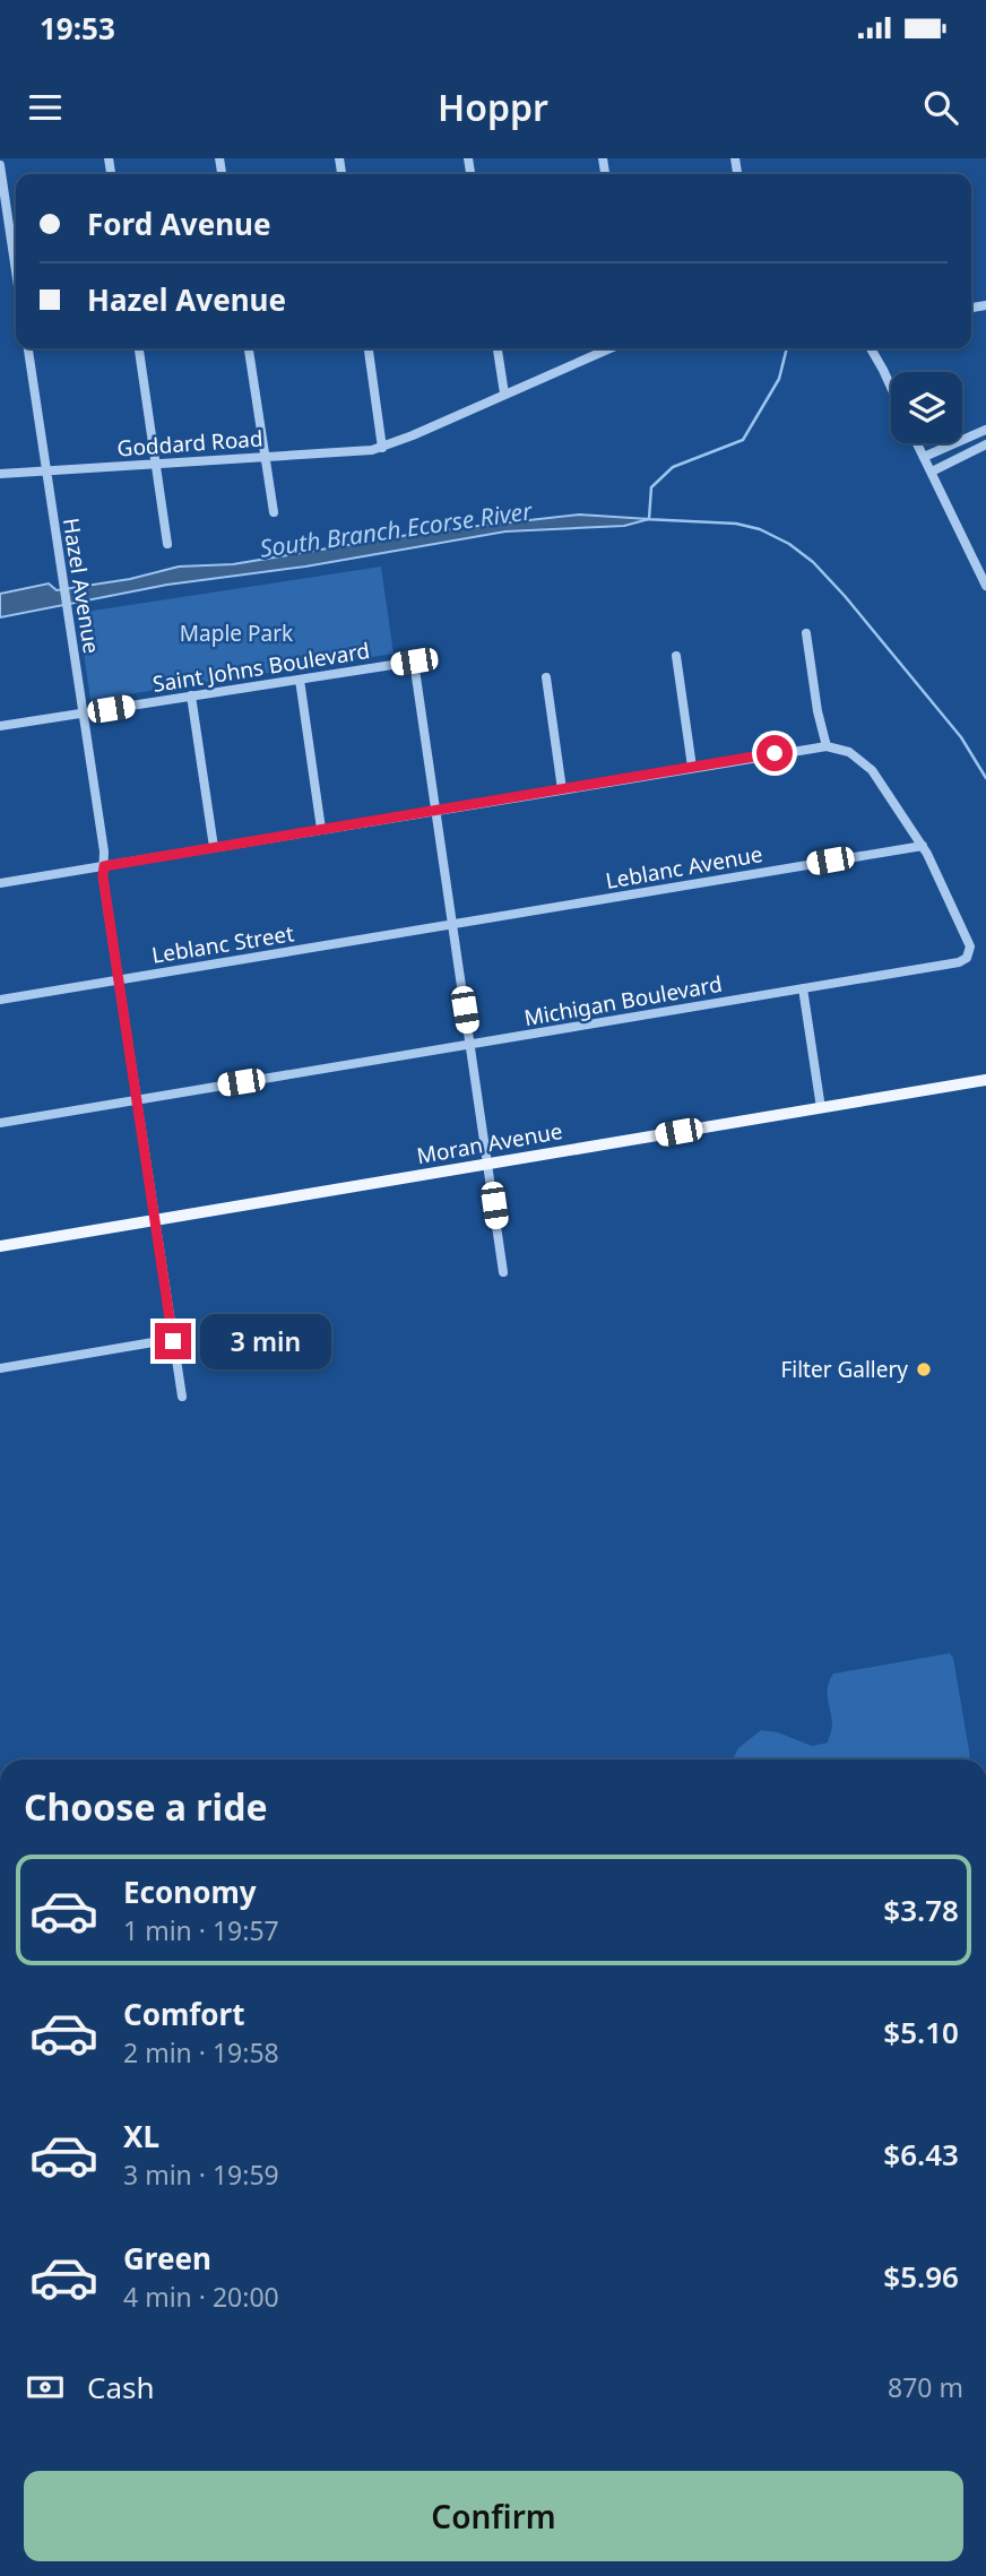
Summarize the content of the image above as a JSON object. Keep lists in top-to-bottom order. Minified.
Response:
{"streets":{"main road":["Moran Avenue"],"street":["Goddard Road","Hazel Avenue","Saint Johns Boulevard","Leblanc Avenue","Leblanc Street","Michigan Boulevard"]},"crossings":[["Goddard Road","Hazel Avenue"],["Hazel Avenue","Saint Johns Boulevard"],["Hazel Avenue","Leblanc Street"],["Hazel Avenue","Michigan Boulevard"],["Hazel Avenue","Moran Avenue"],["Leblanc Avenue","Leblanc Street"],["Leblanc Avenue","Michigan Boulevard"]],"water":["South Branch Ecorse River"],"parks":["Maple Park"],"places":["Filter Gallery"],"page":{"status":"19:53","header":"Hoppr","banner":["Ford Avenue","Hazel Avenue"],"bubble":"3 min","heading":"Choose a ride","list":[{"name":"Economy","note":"1 min · 19:57","value":"$3.78"},{"name":"Comfort","note":"2 min · 19:58","value":"$5.10"},{"name":"XL","note":"3 min · 19:59","value":"$6.43"},{"name":"Green","note":"4 min · 20:00","value":"$5.96"}],"pay":["Cash","870 m"],"buttons":"Confirm"}}
